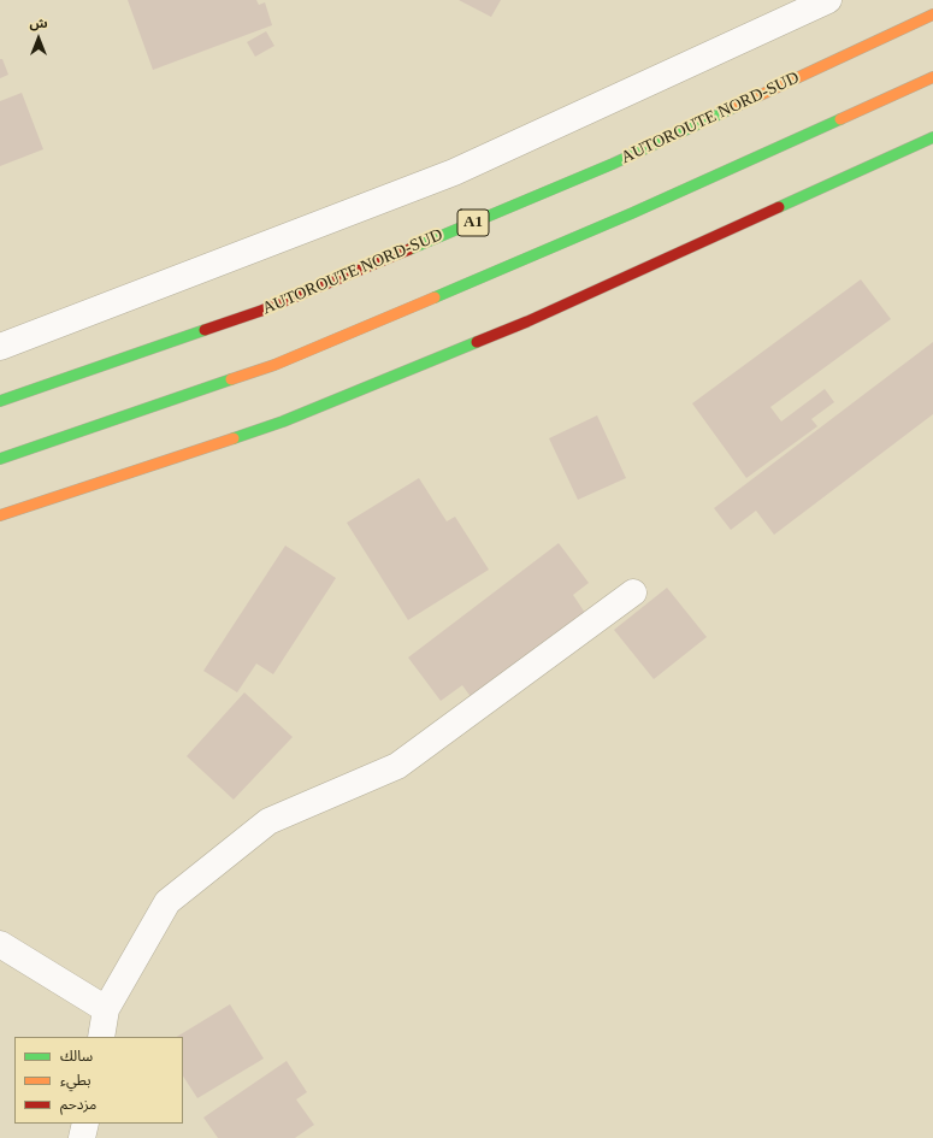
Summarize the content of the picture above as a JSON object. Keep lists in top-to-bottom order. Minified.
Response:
{"streets":{"main road":["AUTOROUTE NORD-SUD","A1"]},"legend":["سالك","بطيء","مزدحم"],"north":"top"}
